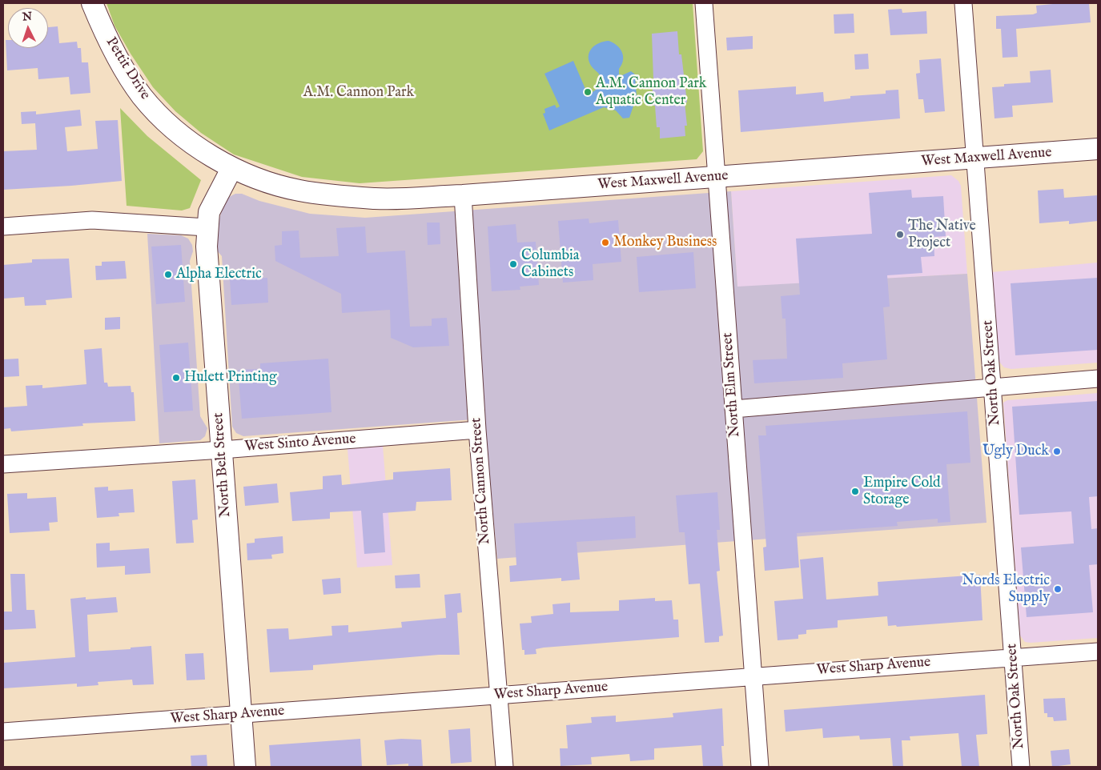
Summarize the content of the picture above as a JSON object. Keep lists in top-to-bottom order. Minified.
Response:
{"streets":{"street":["Pettit Drive","West Maxwell Avenue","North Oak Street","North Elm Street","West Sinto Avenue","North Belt Street","North Cannon Street","West Sharp Avenue"]},"crossings":[["Pettit Drive","West Maxwell Avenue"],["Pettit Drive","North Belt Street"],["West Maxwell Avenue","North Oak Street"],["West Maxwell Avenue","North Elm Street"],["West Maxwell Avenue","North Belt Street"],["West Maxwell Avenue","North Cannon Street"],["North Oak Street","West Sharp Avenue"],["North Elm Street","West Sharp Avenue"],["West Sinto Avenue","North Belt Street"],["West Sinto Avenue","North Cannon Street"],["North Belt Street","West Sharp Avenue"],["North Cannon Street","West Sharp Avenue"]],"parks":["A.M. Cannon Park"],"places":["A.M. Cannon Park Aquatic Center","The Native Project","Monkey Business","Columbia Cabinets","Alpha Electric","Hulett Printing","Ugly Duck","Empire Cold Storage","Nords Electric Supply"],"north":"top"}
